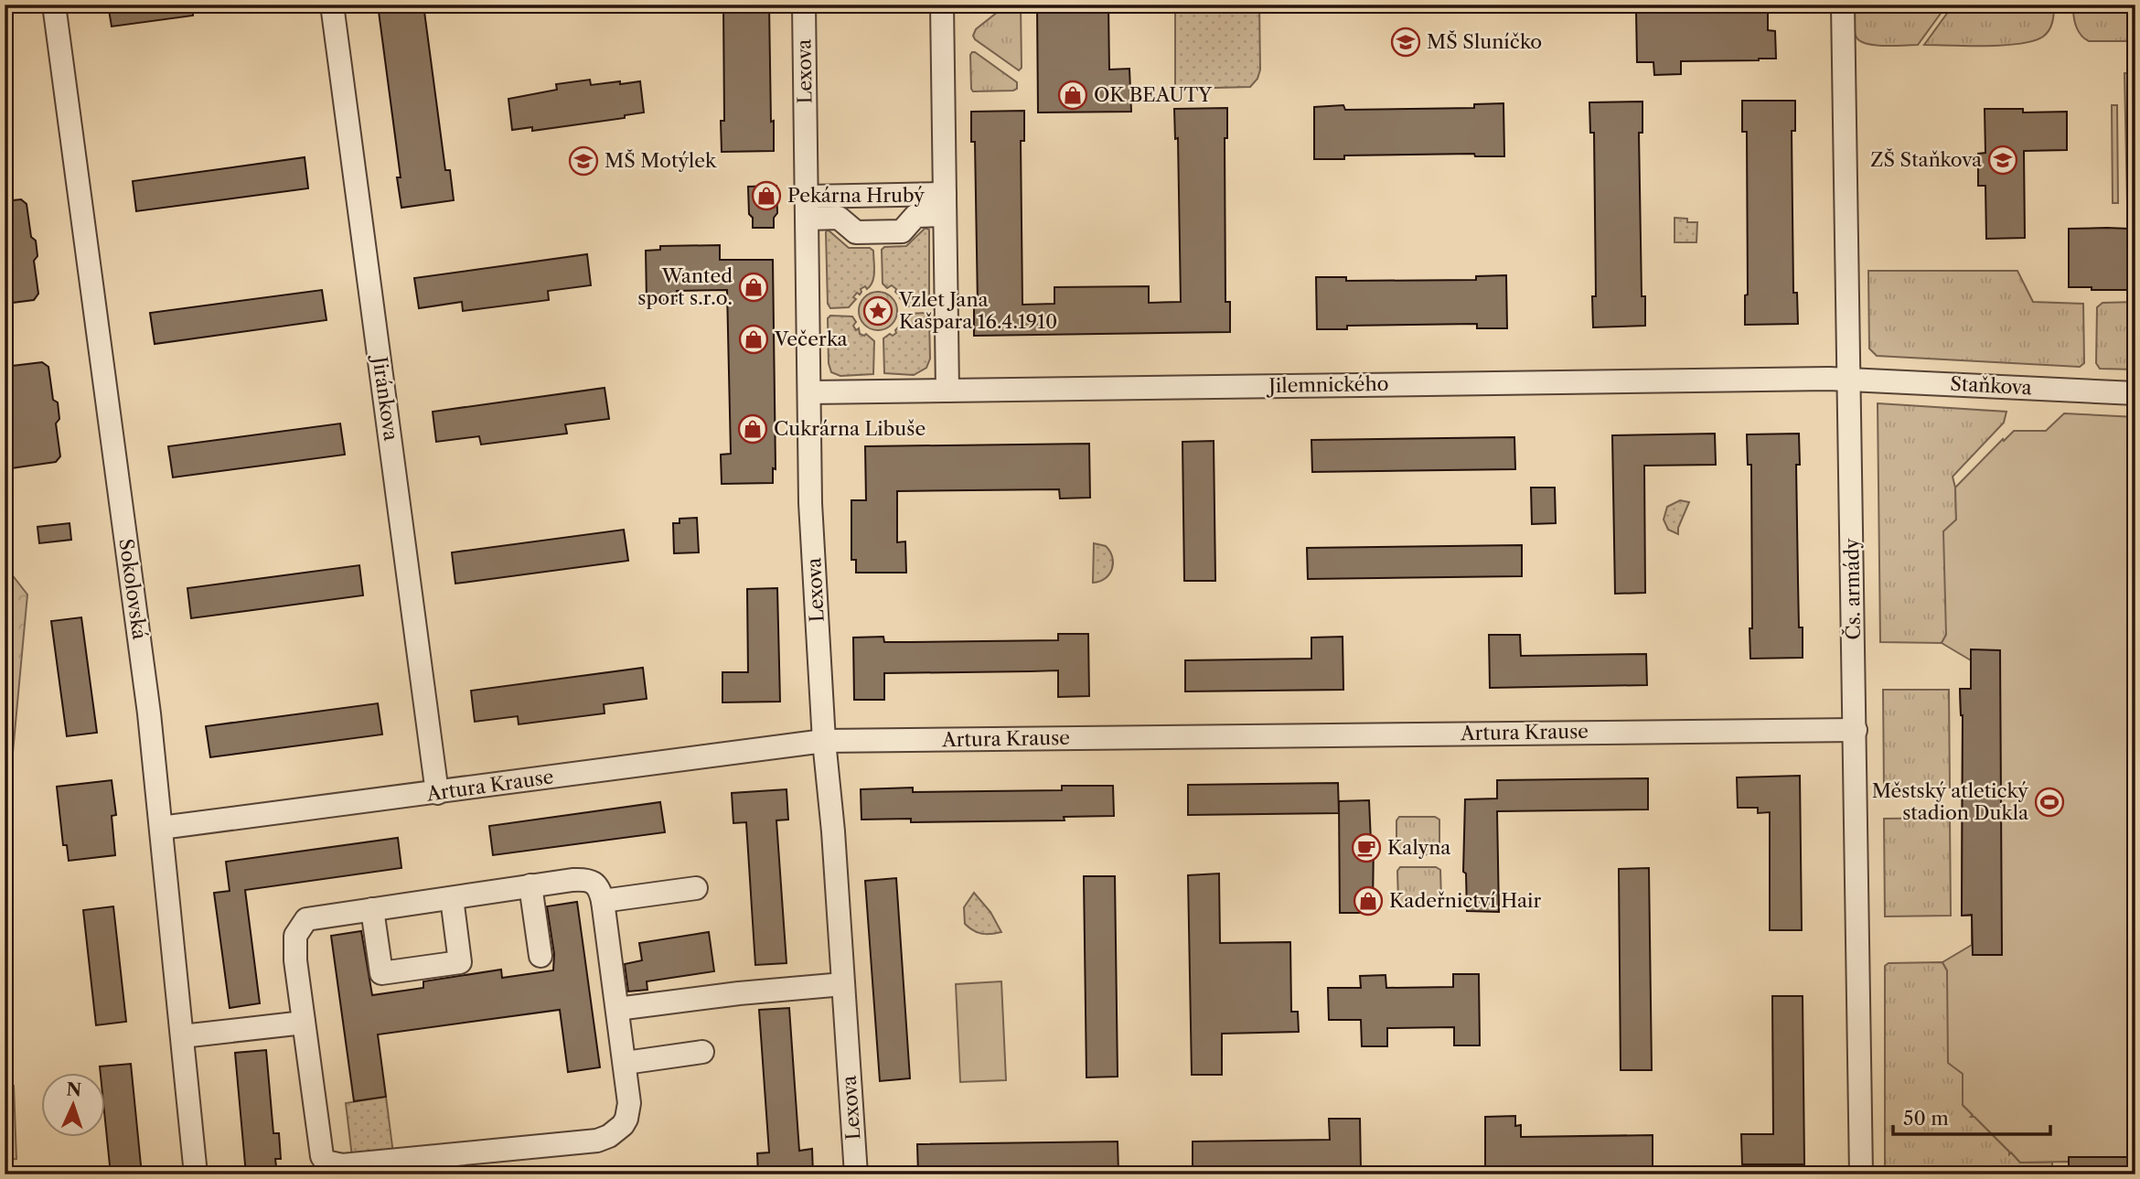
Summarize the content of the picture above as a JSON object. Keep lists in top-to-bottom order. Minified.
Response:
{"streets":{"street":["Lexova","Jilemnického","Staňkova","Jiránkova","Sokolovská","Čs. armády","Artura Krause"]},"crossings":[["Lexova","Jilemnického"],["Lexova","Artura Krause"],["Jilemnického","Staňkova"],["Jilemnického","Čs. armády"],["Staňkova","Čs. armády"],["Jiránkova","Artura Krause"],["Sokolovská","Artura Krause"],["Čs. armády","Artura Krause"]],"places":{"school or university":["MŠ Sluníčko","ZŠ Staňkova","MŠ Motýlek"],"shop":["OK BEAUTY","Pekárna Hrubý","Wanted sport s.r.o.","Večerka","Cukrárna Libuše","Kadeřnictví Hair"],"place":["Vzlet Jana Kašpara 16.4.1910"],"sports":["Městský atletický stadion Dukla"],"cafe":["Kalyna"]},"scale_bar":"50 m","north":"top"}
